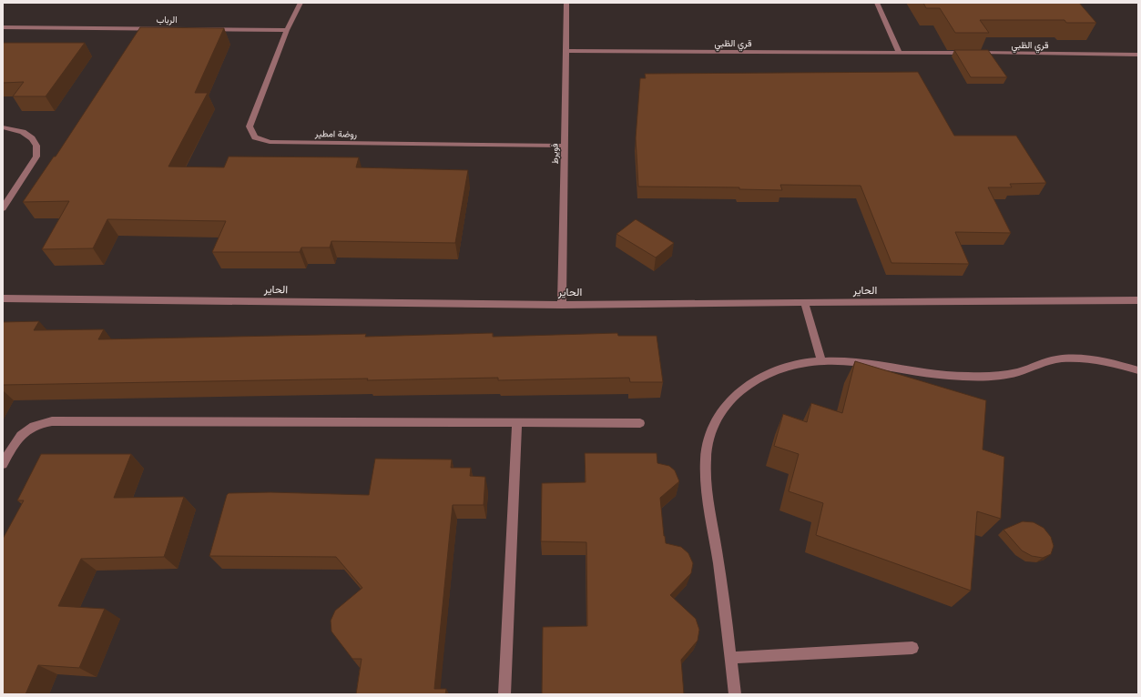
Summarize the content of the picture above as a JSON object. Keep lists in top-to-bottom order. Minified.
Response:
{"streets":{"street":["الرباب","قري الظبي","روضة امطير","فويرط","الحاير"]},"crossings":[["الرباب","روضة امطير"],["قري الظبي","فويرط"],["روضة امطير","فويرط"],["فويرط","الحاير"]]}
